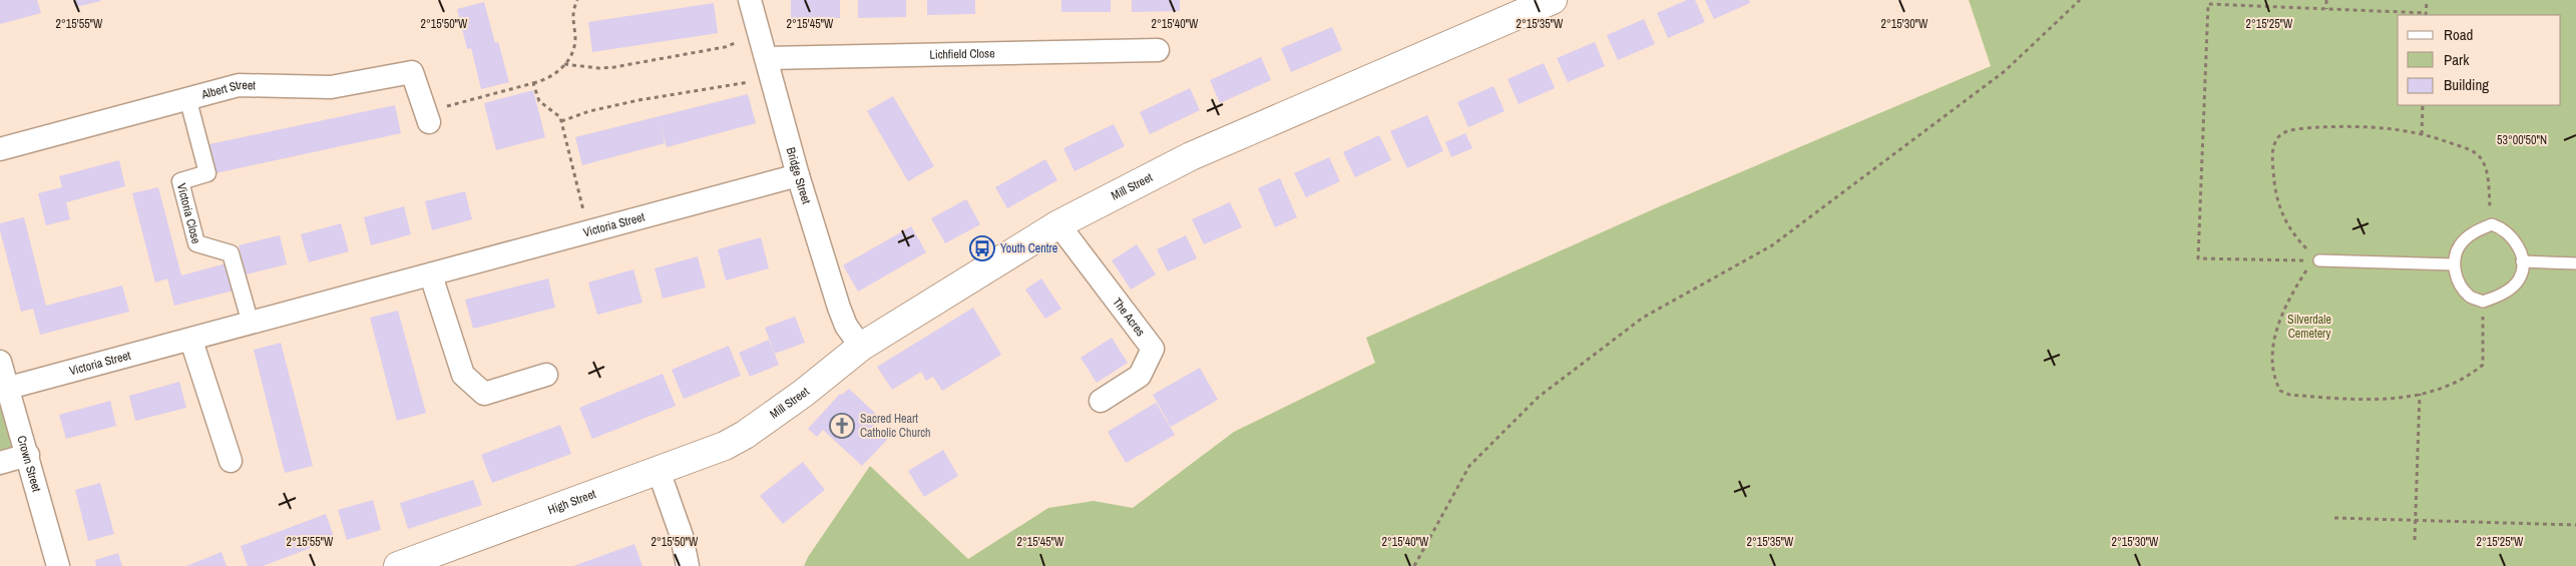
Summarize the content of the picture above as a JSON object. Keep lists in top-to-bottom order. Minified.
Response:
{"streets":{"street":["Lichfield Close","Albert Street","Bridge Street","Mill Street","Victoria Close","Victoria Street","The Acres","Crown Street","High Street"]},"crossings":[["Lichfield Close","Bridge Street"],["Albert Street","Victoria Close"],["Bridge Street","Mill Street"],["Bridge Street","Victoria Street"],["Mill Street","The Acres"],["Mill Street","High Street"],["Victoria Close","Victoria Street"],["Victoria Street","Crown Street"]],"parks":["Silverdale Cemetery"],"places":{"bus stop":["Youth Centre"],"church":["Sacred Heart Catholic Church"]},"legend":["Road","Park","Building"],"coordinates":["2°15'55\"W","2°15'50\"W","2°15'45\"W","2°15'40\"W","2°15'35\"W","2°15'30\"W","2°15'25\"W","53°00'50\"N"]}
